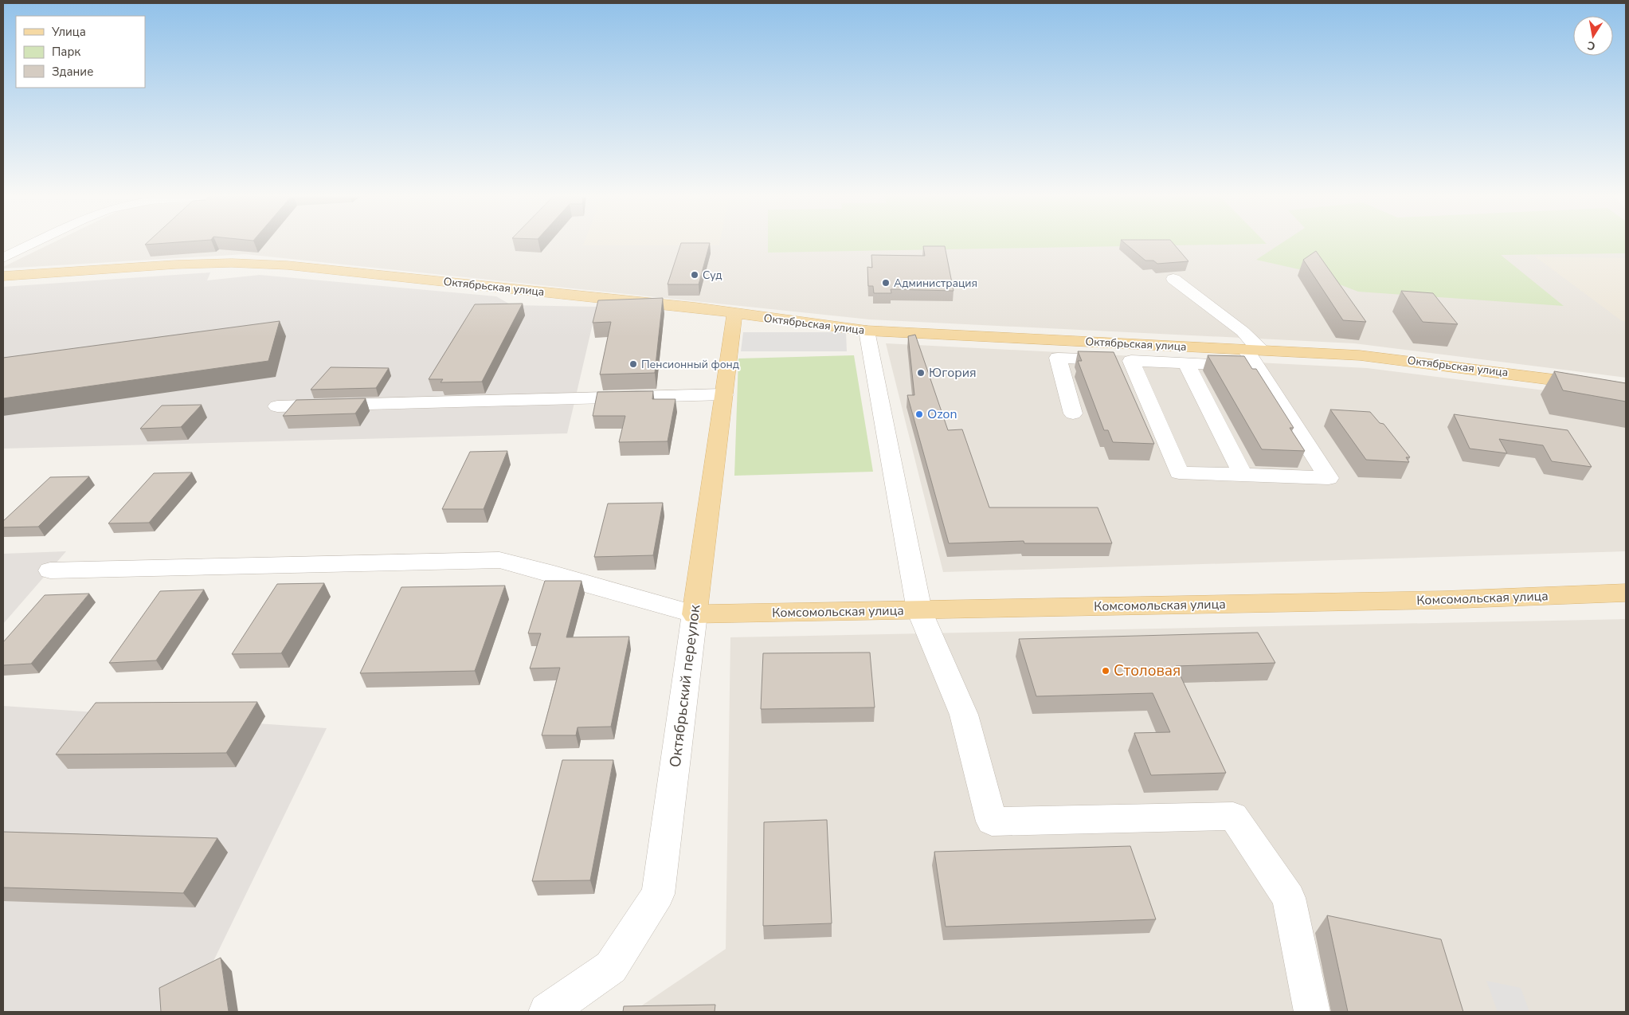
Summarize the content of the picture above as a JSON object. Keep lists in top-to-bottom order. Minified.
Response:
{"streets":{"main road":["Октябрьская улица","Комсомольская улица","Октябрьский переулок"]},"crossings":[["Октябрьская улица","Октябрьский переулок"],["Комсомольская улица","Октябрьский переулок"]],"places":["Суд","Администрация","Пенсионный фонд","Югория","Ozon","Столовая"],"legend":["Улица","Парк","Здание"],"north":"bottom"}
